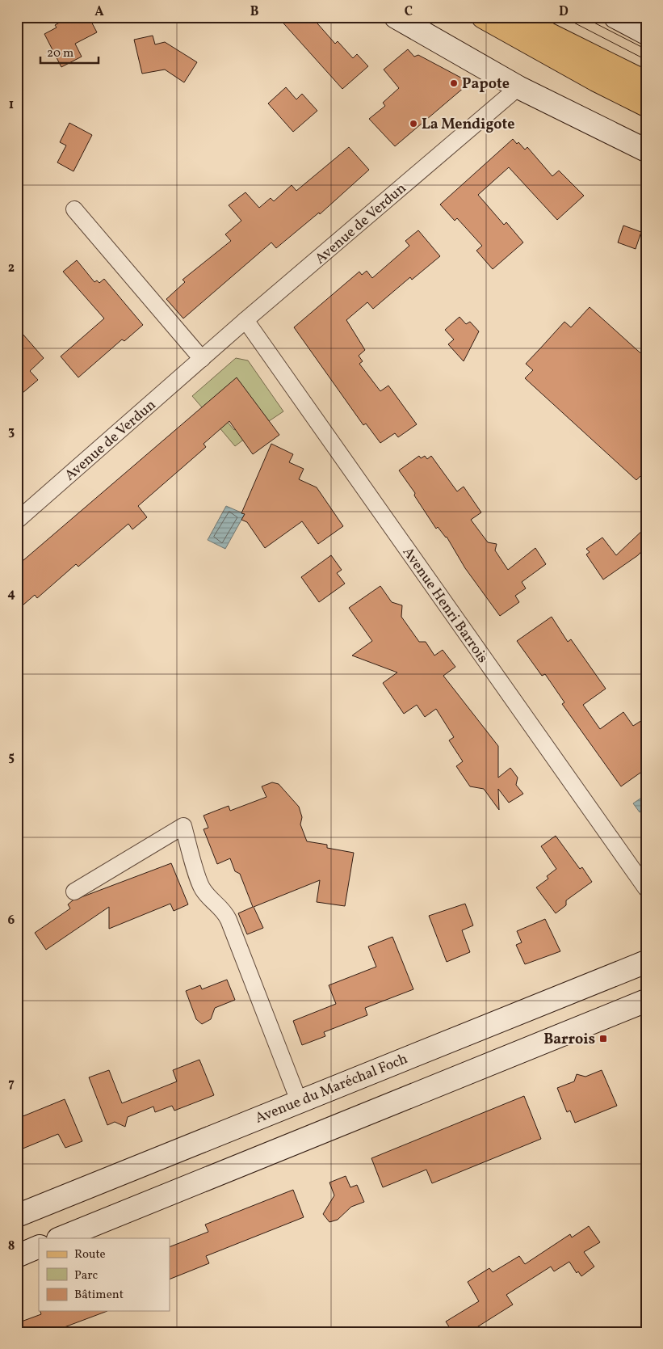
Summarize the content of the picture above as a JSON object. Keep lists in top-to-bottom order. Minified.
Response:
{"streets":{"main road":["Avenue du Maréchal Foch"],"street":["Avenue de Verdun","Avenue Henri Barrois"]},"crossings":[["Avenue de Verdun","Avenue Henri Barrois"]],"places":{"other":["Papote","La Mendigote"],"transit":["Barrois"]},"legend":["Route","Parc","Bâtiment"],"scale_bar":"20 m","grid":{"columns":["A","B","C","D"],"rows":["1","2","3","4","5","6","7","8"]}}
